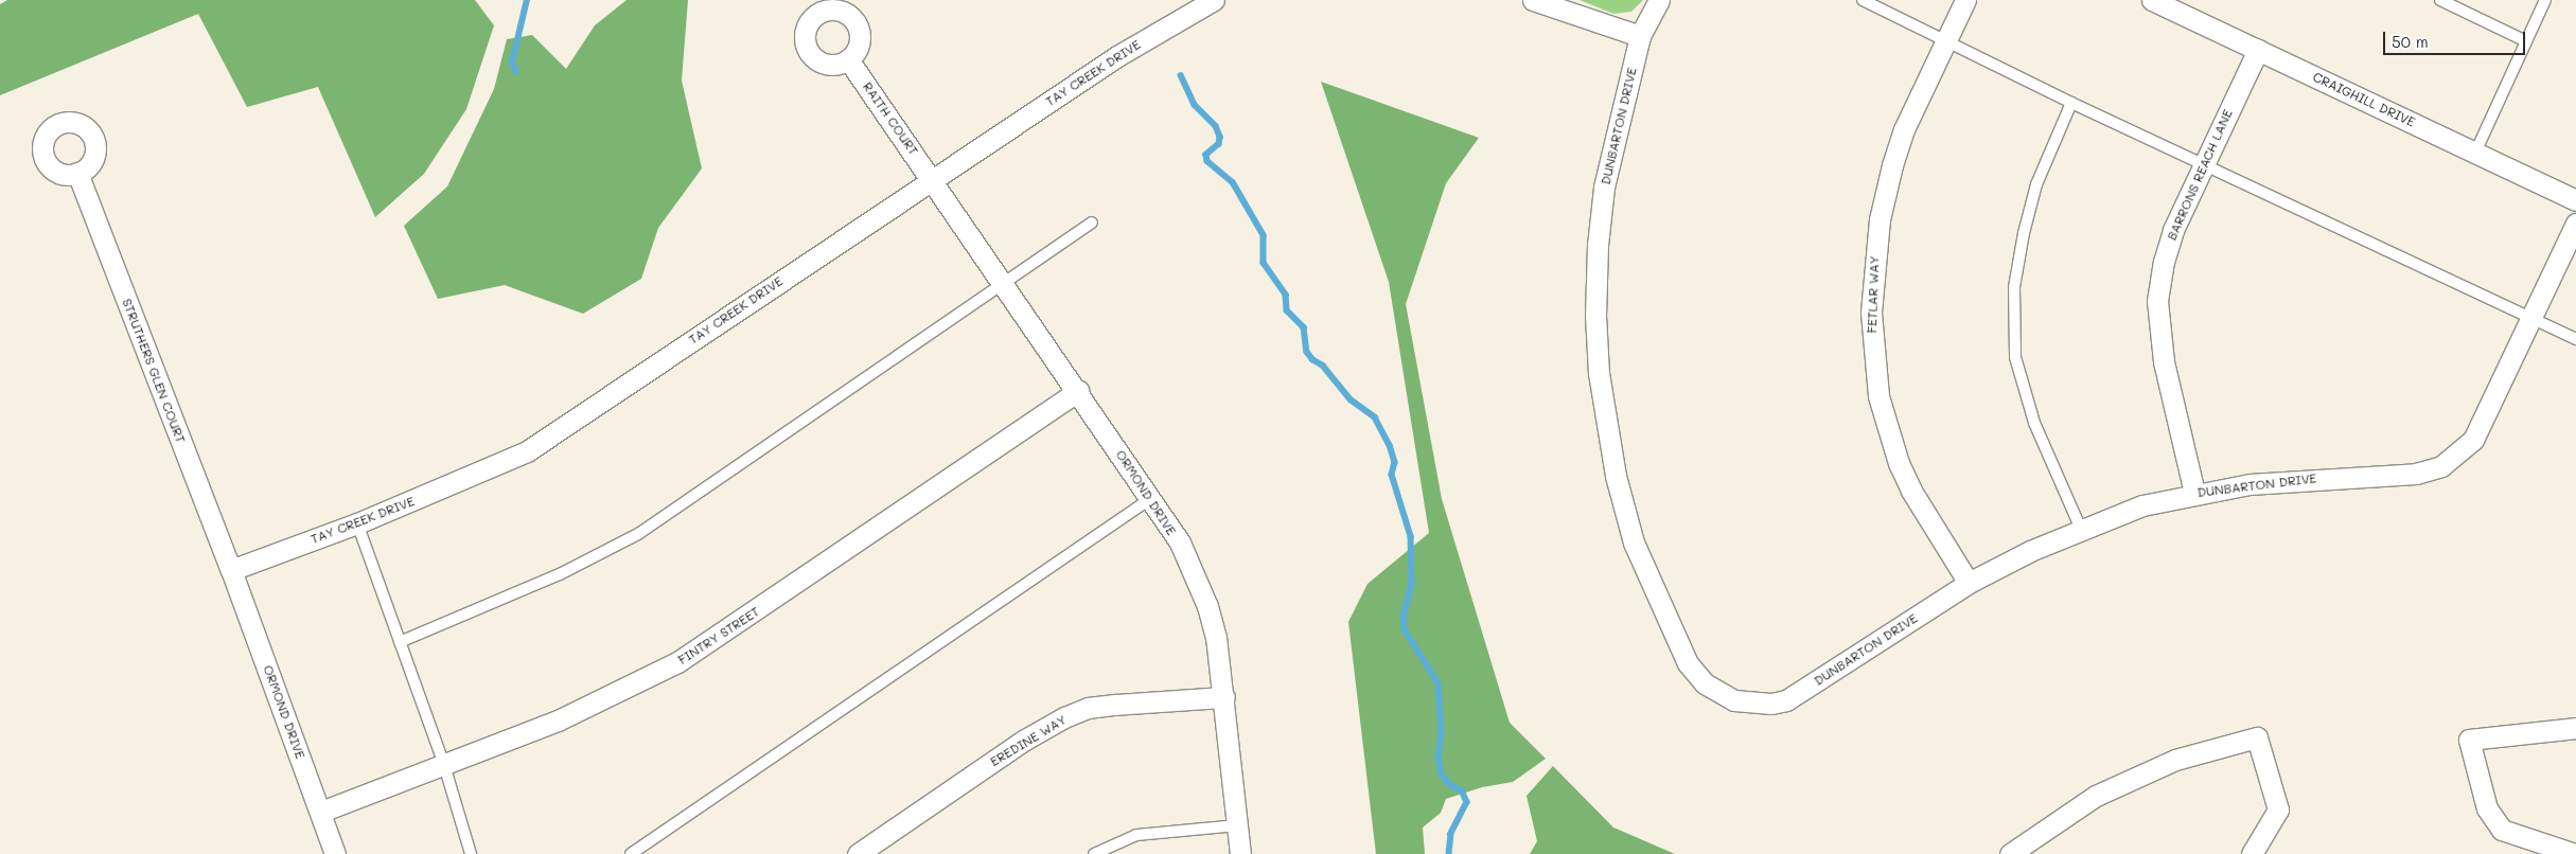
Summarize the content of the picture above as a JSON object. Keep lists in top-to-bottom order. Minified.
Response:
{"streets":{"street":["TAY CREEK DRIVE","CRAIGHILL DRIVE","RAITH COURT","DUNBARTON DRIVE","BARRONS REACH LANE","FETLAR WAY","STRUTHERS GLEN COURT","ORMOND DRIVE","FINTRY STREET","EREDINE WAY"]},"crossings":[["TAY CREEK DRIVE","RAITH COURT"],["TAY CREEK DRIVE","STRUTHERS GLEN COURT"],["TAY CREEK DRIVE","ORMOND DRIVE"],["CRAIGHILL DRIVE","BARRONS REACH LANE"],["RAITH COURT","ORMOND DRIVE"],["DUNBARTON DRIVE","BARRONS REACH LANE"],["DUNBARTON DRIVE","FETLAR WAY"],["STRUTHERS GLEN COURT","ORMOND DRIVE"],["ORMOND DRIVE","FINTRY STREET"],["ORMOND DRIVE","EREDINE WAY"]],"scale_bar":"50 m"}
